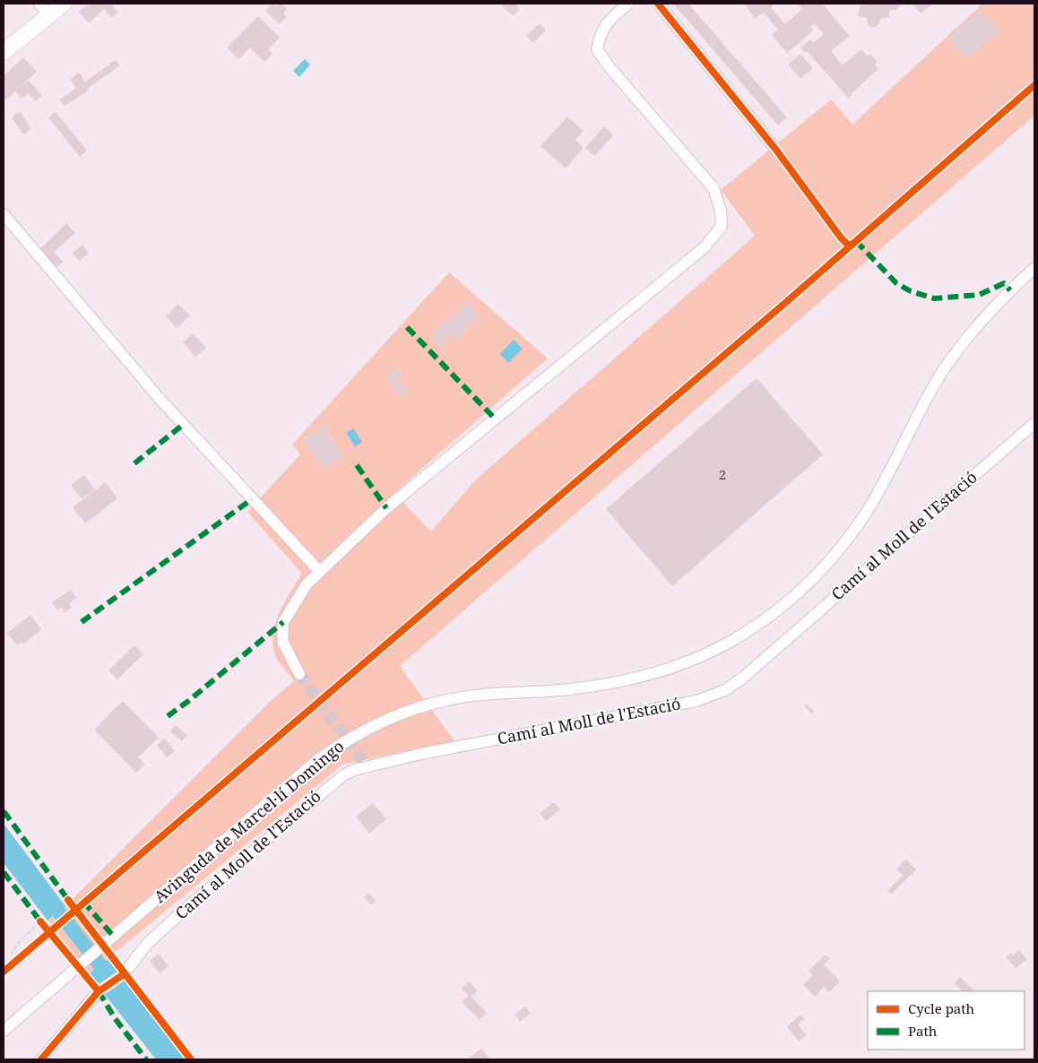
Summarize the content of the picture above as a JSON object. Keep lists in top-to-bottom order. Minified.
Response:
{"streets":{"street":["Camí al Moll de l'Estació","Avinguda de Marcel·lí Domingo"]},"house_numbers":["2"],"legend":["Cycle path","Path"]}
